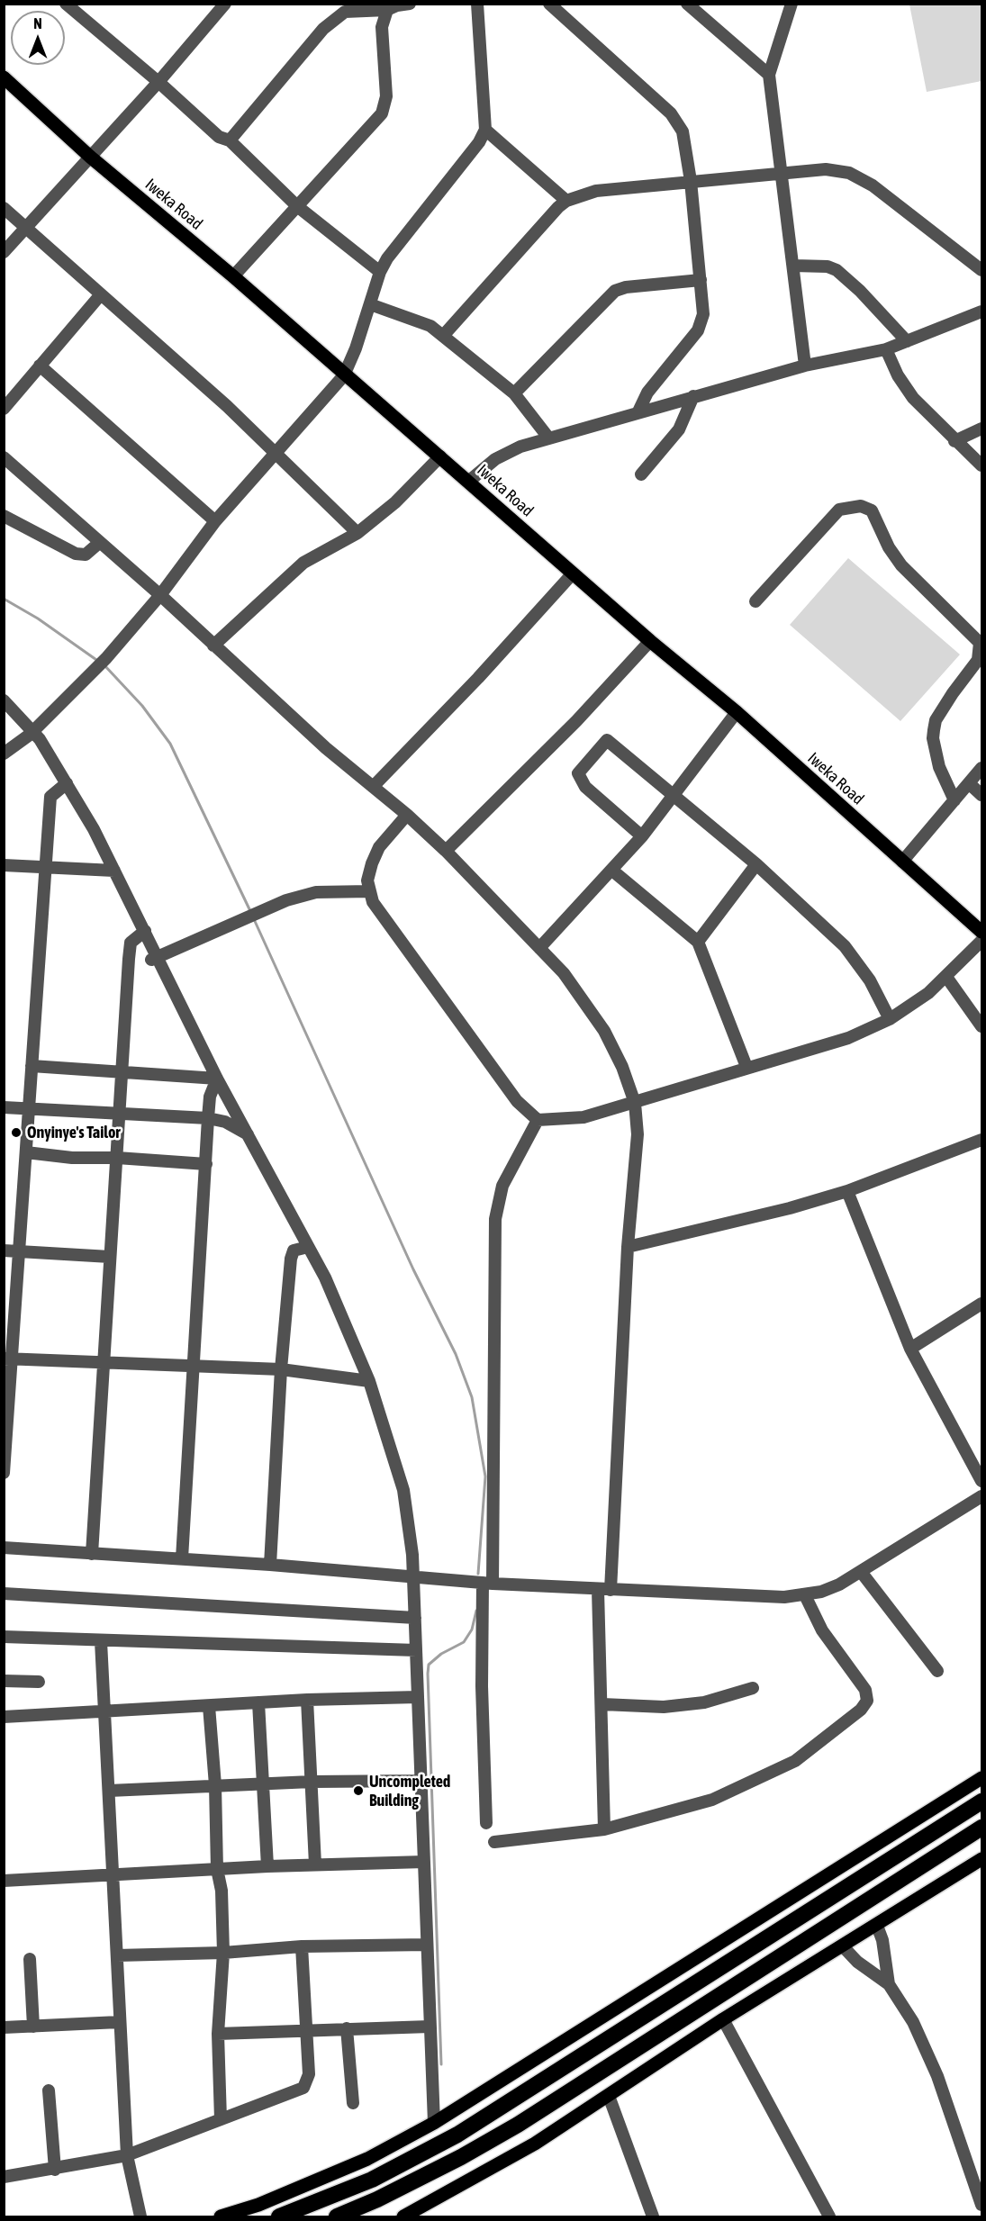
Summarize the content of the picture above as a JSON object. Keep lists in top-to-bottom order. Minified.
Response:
{"streets":{"main road":["Iweka Road"]},"places":["Onyinye's Tailor","Uncompleted Building"],"north":"top"}
